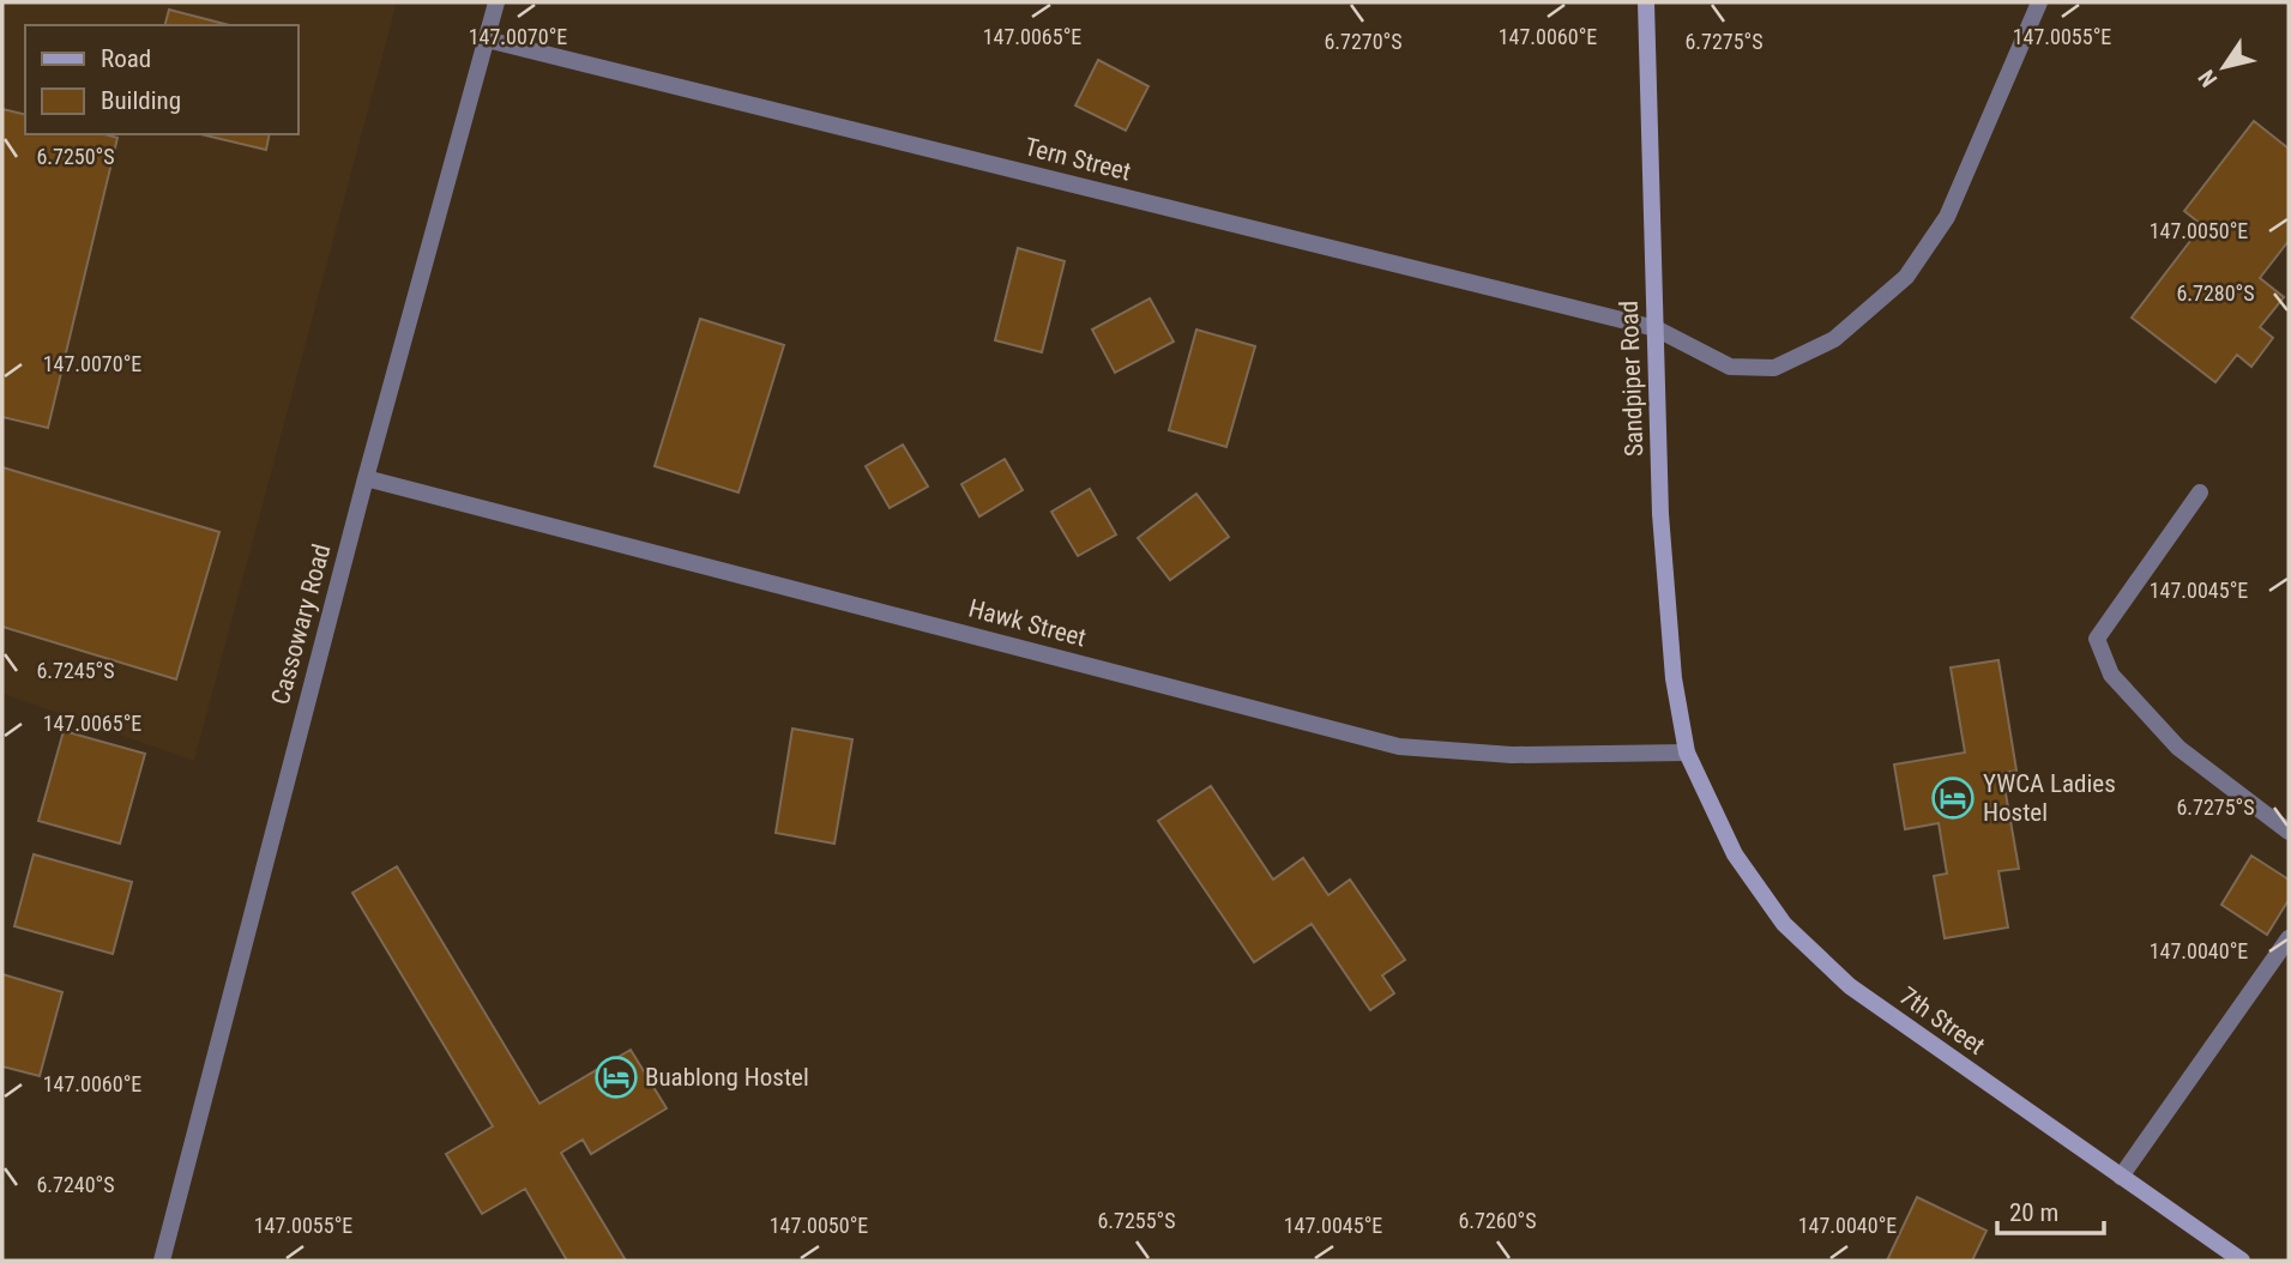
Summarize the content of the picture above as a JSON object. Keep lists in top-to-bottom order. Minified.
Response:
{"streets":{"street":["Tern Street","Sandpiper Road","Hawk Street","Cassowary Road","7th Street"]},"crossings":[["Tern Street","Sandpiper Road"],["Tern Street","Cassowary Road"],["Sandpiper Road","Hawk Street"],["Sandpiper Road","7th Street"],["Hawk Street","Cassowary Road"],["Hawk Street","7th Street"]],"places":{"hotel":["YWCA Ladies Hostel","Buablong Hostel"]},"legend":["Road","Building"],"scale_bar":"20 m","north":"bottom left","coordinates":["147.0070°E","147.0065°E","147.0055°E","147.0060°E","6.7270°S","6.7275°S","6.7250°S","147.0050°E","6.7280°S","147.0045°E","6.7245°S","147.0040°E","6.7240°S","6.7255°S","6.7260°S"]}
